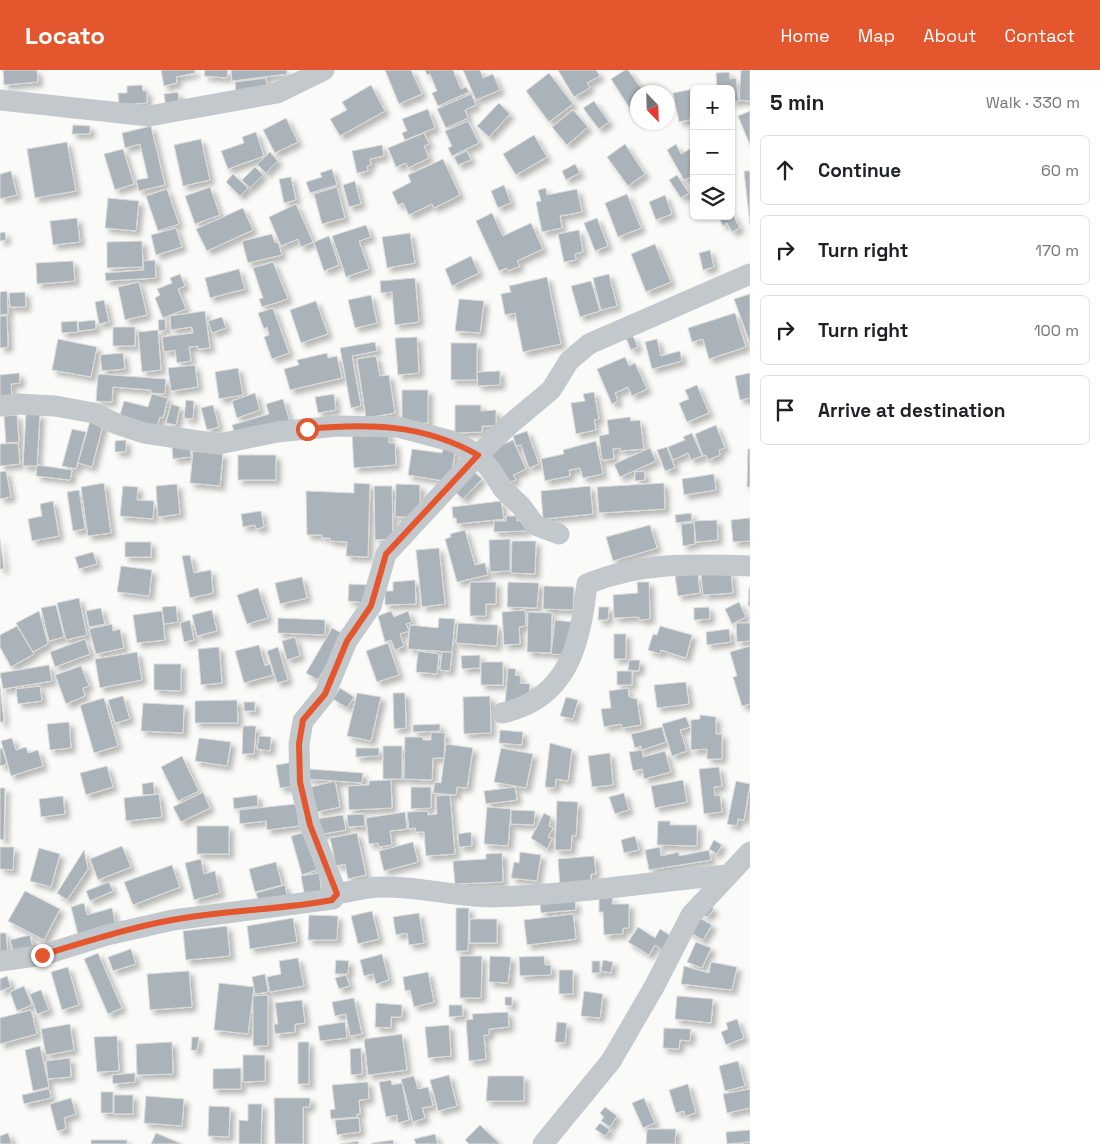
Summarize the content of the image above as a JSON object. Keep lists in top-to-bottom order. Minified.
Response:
{"north":"bottom right","page":{"header":"Locato","nav":["Home","Map","About","Contact"],"heading":["5 min","Walk · 330 m"],"map_buttons":["+","−"],"list":[["Continue","60 m"],["Turn right","170 m"],["Turn right","100 m"],"Arrive at destination"]}}
